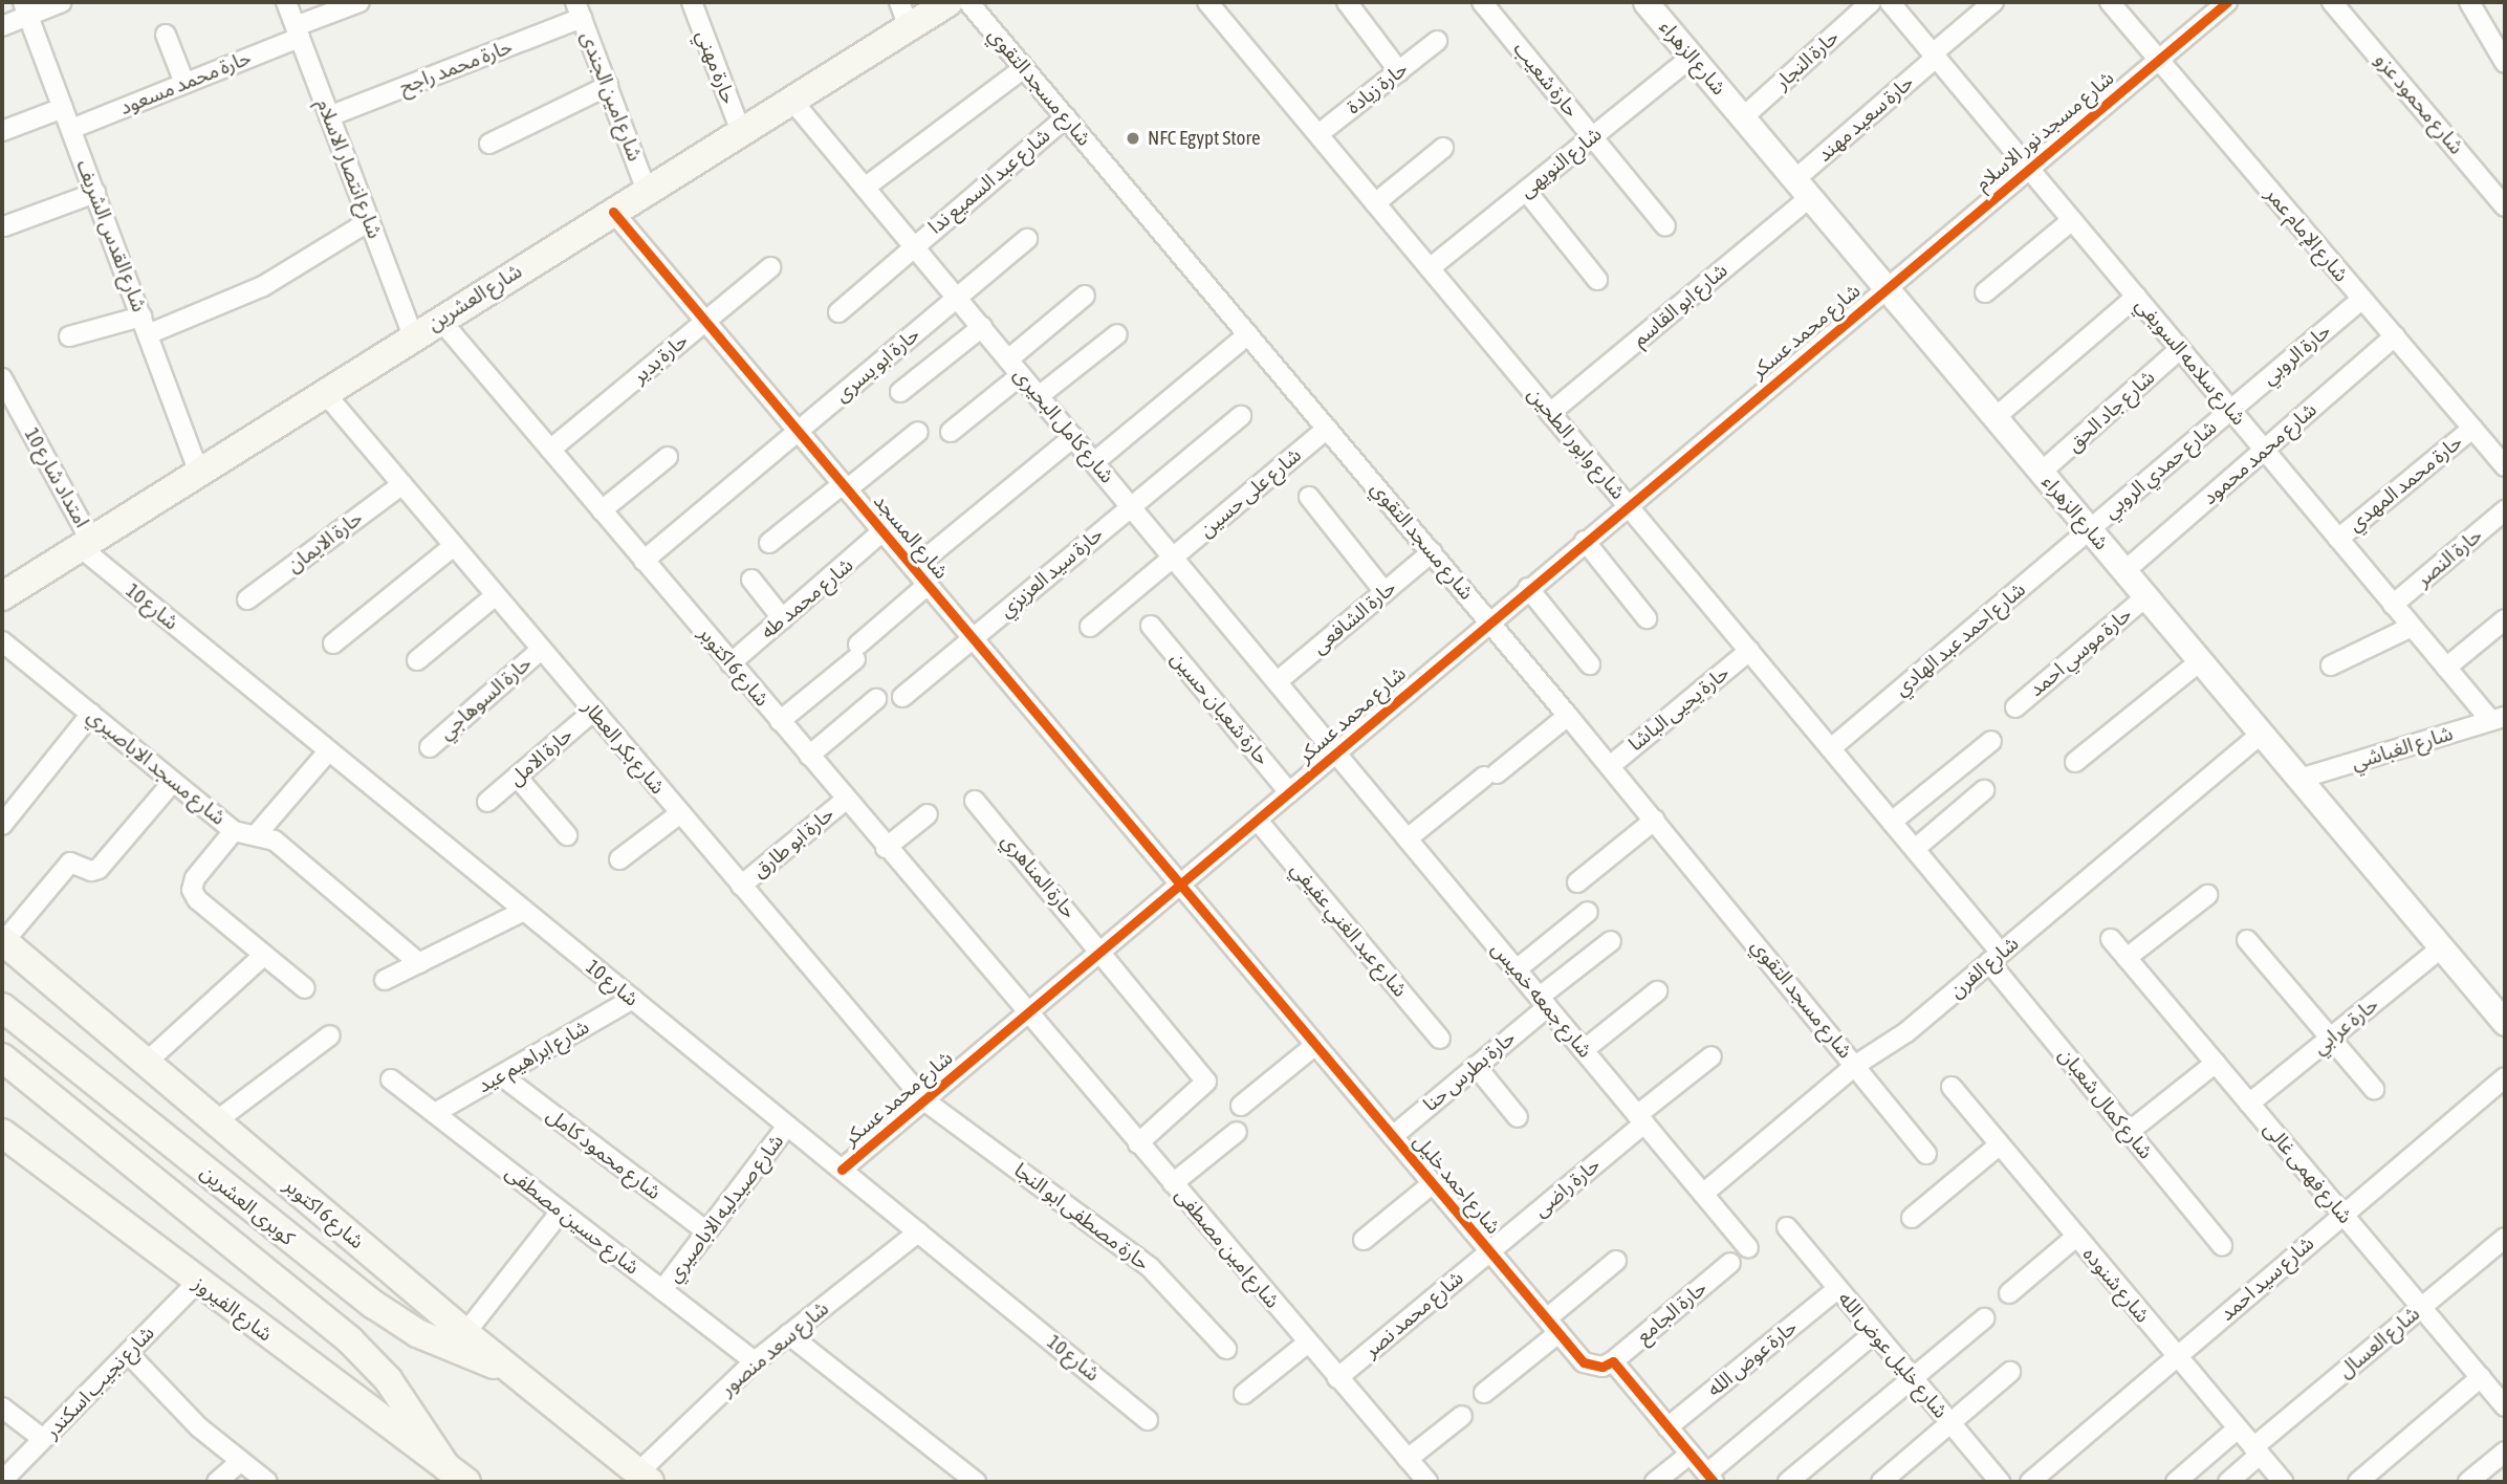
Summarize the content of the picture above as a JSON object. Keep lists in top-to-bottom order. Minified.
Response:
{"streets":{"main road":["شارع العشرين","شارع 6 اكتوبر","كوبرى العشرين","شارع الفيروز"],"street":["شارع الزهراء","حارة النجار","حارة محمد راجح","حارة مهني","حارة شعيب","حارة محمد مسعود","شارع مسجد التقوي","حارة زيادة","شارع امين الجندى","شارع محمود عزو","حارة سعيد مهند","شارع مسجد نور الاسلام","شارع النويهى","شارع انتصار الاسلام","شارع عبد السميع ندا","شارع الإمام عمر","شارع القدس الشريف","شارع ابو القاسم","شارع محمد عسكر","حارة الروبي","حارة بدير","شارع سلامه السويفي","حارة ابو يسرى","شارع جاد الحق","شارع كامل البحيرى","شارع وابور الطحين","شارع محمد محمود","شارع حمدي الروبي","امتداد شارع 10","حارة محمد المهدي","شارع على حسين","شارع المسجد","حارة الايمان","حارة النصر","حارة سيد العزيزي","شارع محمد طه","شارع 10","حارة الشافعى","شارع احمد عبد الهادي","حارة موسي احمد","حارة السوهاجي","حارة شعبان حسين","حارة يحيى الباشا","شارع بكر العطار","شارع الغباشي","حارة الامل","شارع مسجد الاباصيري","حارة ابو طارق","حارة المناهري","شارع عبد الغني عفيفي","شارع الفرن","شارع جمعه خميس","حارة عرابي","شارع ابراهيم عيد","حارة بطرس حنا","شارع كمال شعبان","شارع محمود كامل","شارع فهمى غالى","شارع احمد خليل","حارة راضى","شارع صيدليه الاباصيري","حارة مصطفى ابو النجا","شارع حسين مصطفى","شارع امين مصطفى","شارع سيد احمد","شارع شنوده","حارة الجامع","شارع محمد نصر","شارع العسال","شارع سعد منصور","شارع خليل عوض الله","حارة عوض الله","شارع نجيب اسكندر"]},"crossings":[["شارع الزهراء","حارة النجار"],["شارع الزهراء","حارة سعيد مهند"],["شارع الزهراء","شارع مسجد نور الاسلام"],["شارع الزهراء","شارع النويهى"],["شارع الزهراء","شارع ابو القاسم"],["شارع الزهراء","شارع محمد عسكر"],["شارع الزهراء","شارع جاد الحق"],["شارع الزهراء","شارع محمد محمود"],["شارع الزهراء","شارع حمدي الروبي"],["شارع الزهراء","شارع احمد عبد الهادي"],["شارع الزهراء","حارة موسي احمد"],["شارع الزهراء","شارع الغباشي"],["شارع الزهراء","شارع الفرن"],["شارع الزهراء","حارة عرابي"],["حارة محمد راجح","شارع امين الجندى"],["حارة محمد راجح","شارع انتصار الاسلام"],["حارة مهني","شارع العشرين"],["حارة شعيب","شارع النويهى"],["حارة محمد مسعود","شارع انتصار الاسلام"],["حارة محمد مسعود","شارع القدس الشريف"],["شارع مسجد التقوي","شارع عبد السميع ندا"],["شارع مسجد التقوي","شارع محمد عسكر"],["شارع مسجد التقوي","شارع على حسين"],["شارع مسجد التقوي","حارة الشافعى"],["شارع مسجد التقوي","حارة يحيى الباشا"],["شارع مسجد التقوي","شارع الفرن"],["حارة زيادة","شارع وابور الطحين"],["شارع امين الجندى","شارع العشرين"],["حارة سعيد مهند","شارع ابو القاسم"],["حارة سعيد مهند","شارع سلامه السويفي"],["شارع مسجد نور الاسلام","شارع الإمام عمر"],["شارع مسجد نور الاسلام","شارع محمد عسكر"],["شارع مسجد نور الاسلام","شارع سلامه السويفي"],["شارع النويهى","شارع وابور الطحين"],["شارع انتصار الاسلام","شارع العشرين"],["شارع عبد السميع ندا","شارع كامل البحيرى"],["شارع الإمام عمر","حارة الروبي"],["شارع الإمام عمر","شارع محمد محمود"],["شارع الإمام عمر","حارة محمد المهدي"],["شارع القدس الشريف","شارع العشرين"],["شارع العشرين","شارع كامل البحيرى"],["شارع العشرين","امتداد شارع 10"],["شارع العشرين","شارع المسجد"],["شارع العشرين","شارع 10"],["شارع العشرين","شارع 6 اكتوبر"],["شارع العشرين","شارع بكر العطار"],["شارع ابو القاسم","شارع وابور الطحين"],["شارع محمد عسكر","شارع كامل البحيرى"],["شارع محمد عسكر","شارع وابور الطحين"],["شارع محمد عسكر","شارع المسجد"],["شارع محمد عسكر","شارع 10"],["شارع محمد عسكر","شارع 6 اكتوبر"],["شارع محمد عسكر","حارة شعبان حسين"],["شارع محمد عسكر","شارع بكر العطار"],["شارع محمد عسكر","حارة المناهري"],["شارع محمد عسكر","شارع عبد الغني عفيفي"],["شارع محمد عسكر","شارع جمعه خميس"],["شارع محمد عسكر","شارع احمد خليل"],["شارع محمد عسكر","حارة مصطفى ابو النجا"],["شارع محمد عسكر","شارع امين مصطفى"],["حارة الروبي","شارع سلامه السويفي"],["حارة الروبي","شارع حمدي الروبي"],["حارة بدير","شارع المسجد"],["حارة بدير","شارع 6 اكتوبر"],["شارع سلامه السويفي","شارع جاد الحق"],["شارع سلامه السويفي","شارع محمد محمود"],["شارع سلامه السويفي","شارع حمدي الروبي"],["شارع سلامه السويفي","حارة محمد المهدي"],["شارع سلامه السويفي","حارة النصر"],["شارع سلامه السويفي","شارع الغباشي"],["حارة ابو يسرى","شارع كامل البحيرى"],["حارة ابو يسرى","شارع المسجد"],["حارة ابو يسرى","شارع 6 اكتوبر"],["شارع كامل البحيرى","شارع على حسين"],["شارع كامل البحيرى","حارة سيد العزيزي"],["شارع كامل البحيرى","حارة الشافعى"],["شارع كامل البحيرى","شارع جمعه خميس"],["شارع وابور الطحين","شارع احمد عبد الهادي"],["شارع وابور الطحين","حارة يحيى الباشا"],["شارع وابور الطحين","شارع الفرن"],["شارع وابور الطحين","شارع كمال شعبان"],["شارع حمدي الروبي","شارع احمد عبد الهادي"],["امتداد شارع 10","شارع 10"],["شارع المسجد","حارة سيد العزيزي"],["شارع المسجد","شارع محمد طه"],["شارع المسجد","شارع احمد خليل"],["حارة الايمان","شارع بكر العطار"],["شارع محمد طه","شارع 6 اكتوبر"],["شارع 10","شارع ابراهيم عيد"],["شارع 10","شارع صيدليه الاباصيري"],["شارع 10","شارع سعد منصور"],["شارع 6 اكتوبر","حارة ابو طارق"],["شارع 6 اكتوبر","كوبرى العشرين"],["شارع 6 اكتوبر","شارع امين مصطفى"],["شارع 6 اكتوبر","شارع سعد منصور"],["حارة السوهاجي","شارع بكر العطار"],["شارع بكر العطار","حارة الامل"],["شارع بكر العطار","حارة ابو طارق"],["شارع بكر العطار","حارة مصطفى ابو النجا"],["حارة المناهري","شارع امين مصطفى"],["شارع الفرن","شارع جمعه خميس"],["شارع الفرن","شارع كمال شعبان"],["شارع جمعه خميس","حارة بطرس حنا"],["شارع جمعه خميس","حارة راضى"],["حارة عرابي","شارع فهمى غالى"],["شارع ابراهيم عيد","شارع محمود كامل"],["شارع ابراهيم عيد","شارع حسين مصطفى"],["حارة بطرس حنا","شارع احمد خليل"],["شارع محمود كامل","شارع صيدليه الاباصيري"],["شارع فهمى غالى","شارع سيد احمد"],["شارع فهمى غالى","شارع العسال"],["شارع احمد خليل","حارة راضى"],["شارع احمد خليل","حارة الجامع"],["شارع احمد خليل","شارع محمد نصر"],["حارة راضى","شارع محمد نصر"],["كوبرى العشرين","شارع الفيروز"],["شارع صيدليه الاباصيري","شارع حسين مصطفى"],["شارع حسين مصطفى","شارع سعد منصور"],["شارع امين مصطفى","شارع محمد نصر"],["شارع سيد احمد","شارع شنوده"],["شارع شنوده","شارع العسال"],["شارع الفيروز","شارع نجيب اسكندر"],["شارع خليل عوض الله","حارة عوض الله"]],"places":["NFC Egypt Store"]}
